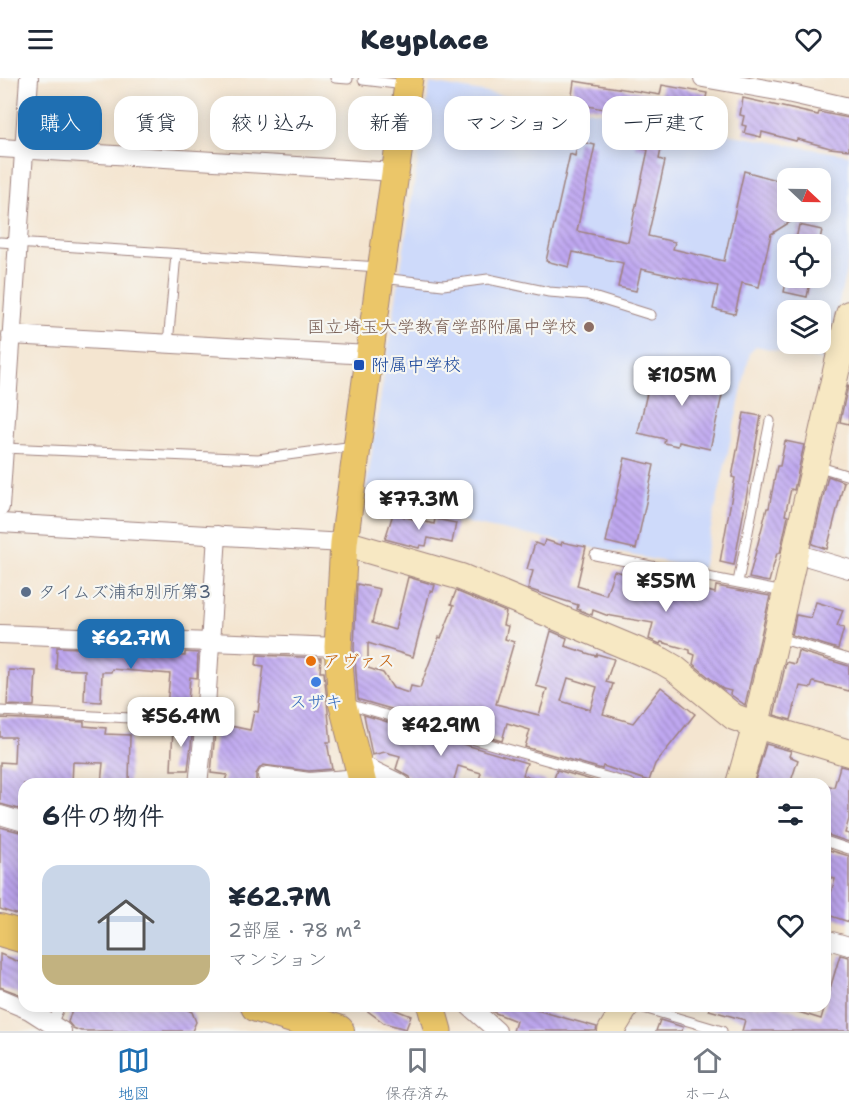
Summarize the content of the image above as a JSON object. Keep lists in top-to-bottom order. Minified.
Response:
{"places":{"other":["国立埼玉大学教育学部附属中学校","タイムズ浦和別所第3","アヴァス","スザキ"],"transit":["附属中学校"]},"north":"right","page":{"header":"Keyplace","chip":["購入","賃貸","絞り込み","新着","マンション","一戸建て"],"price":["¥105M","¥77.3M","¥55M","¥62.7M","¥56.4M","¥42.9M"],"heading":"6件の物件","list":[{"name":"¥62.7M","note":"2部屋 · 78 m² · マンション"}],"tabs":["地図","保存済み","ホーム"]}}
